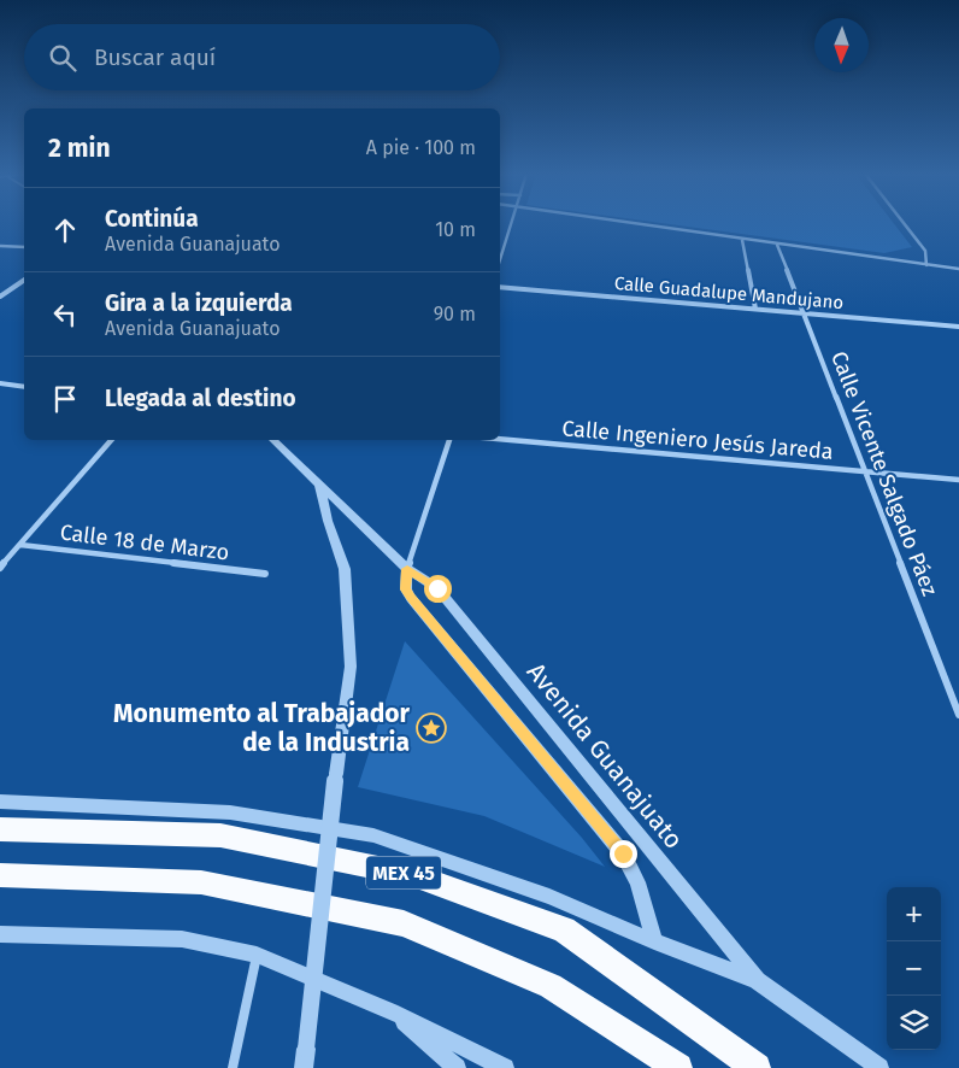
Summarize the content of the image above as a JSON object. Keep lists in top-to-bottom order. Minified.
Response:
{"streets":{"highway":["MEX 45"],"street":["Calle Guadalupe Mandujano","Calle Ingeniero Jesús Jareda","Calle Vicente Salgado Páez","Calle 18 de Marzo","Avenida Guanajuato"]},"crossings":[["Calle Guadalupe Mandujano","Calle Vicente Salgado Páez"],["Calle Ingeniero Jesús Jareda","Calle Vicente Salgado Páez"]],"places":{"place":["Monumento al Trabajador de la Industria"]},"north":"bottom","page":{"search":"Buscar aquí","heading":["2 min","A pie · 100 m"],"list":[["Continúa","Avenida Guanajuato","10 m"],["Gira a la izquierda","Avenida Guanajuato","90 m"],"Llegada al destino"],"map_buttons":["+","−"]}}
